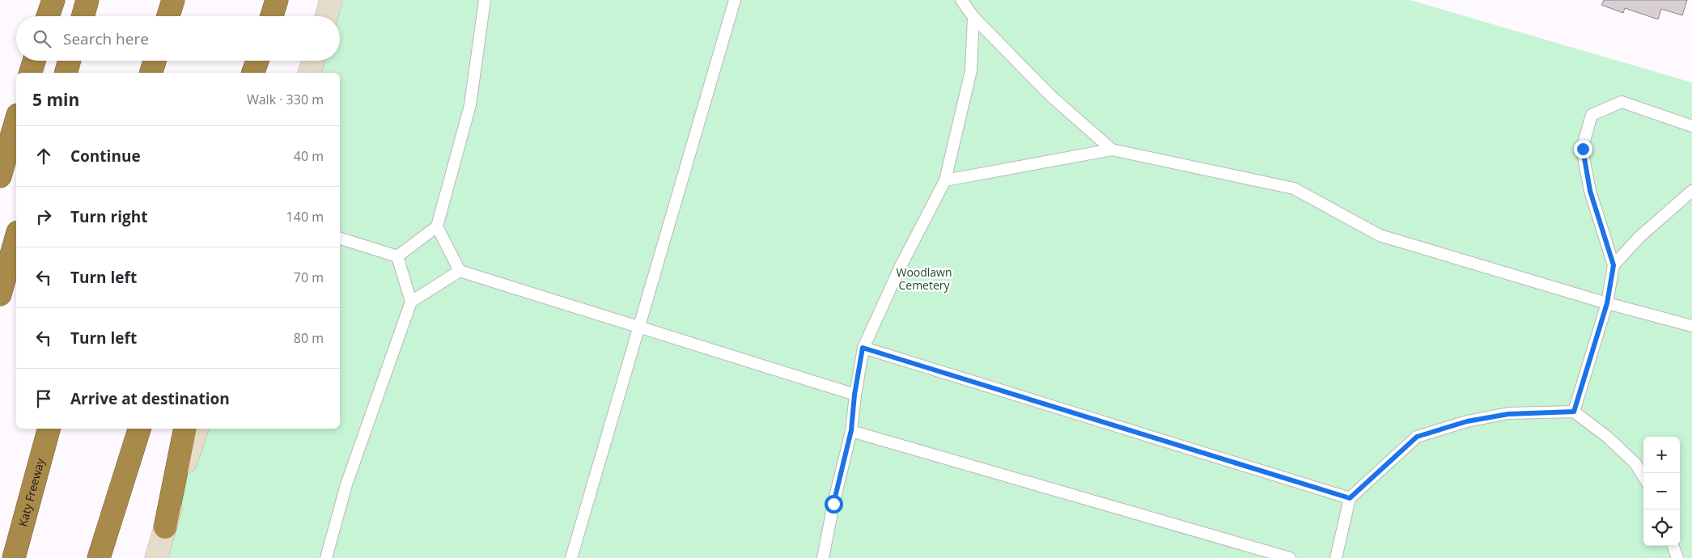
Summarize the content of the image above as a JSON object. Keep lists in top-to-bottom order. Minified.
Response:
{"streets":{"highway":["Katy Freeway"]},"parks":["Woodlawn Cemetery"],"page":{"search":"Search here","heading":["5 min","Walk · 330 m"],"list":[["Continue","40 m"],["Turn right","140 m"],["Turn left","70 m"],["Turn left","80 m"],"Arrive at destination"],"map_buttons":["+","−"]}}
